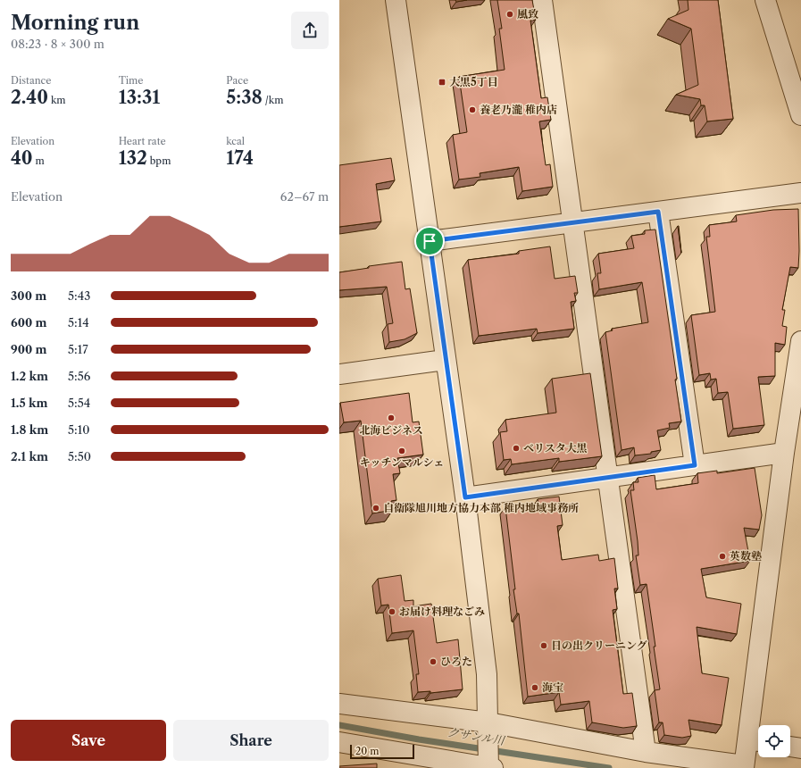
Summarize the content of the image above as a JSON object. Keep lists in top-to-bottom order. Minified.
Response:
{"water":["クサンル川"],"places":{"other":["風致","養老乃瀧 稚内店","北海ビジネス","ベリスタ大黒","キッチンマルシェ","自衛隊旭川地方協力本部 稚内地域事務所","英数塾","お届け料理なごみ","日の出クリーニング","ひろた","海宝"],"transit":["大黒5丁目"]},"scale_bar":"20 m","page":{"heading":["Morning run","08:23 · 8 × 300 m"],"stats":[["Distance","2.40 km"],["Time","13:31"],["Pace","5:38 /km"],["Elevation","40 m"],["Heart rate","132 bpm"],["kcal","174"]],"chart":["Elevation","62–67 m"],"list":[{"name":"300 m","note":"5:43"},{"name":"600 m","note":"5:14"},{"name":"900 m","note":"5:17"},{"name":"1.2 km","note":"5:56"},{"name":"1.5 km","note":"5:54"},{"name":"1.8 km","note":"5:10"},{"name":"2.1 km","note":"5:50"}],"buttons":["Save","Share"],"scale":"20 m"}}
